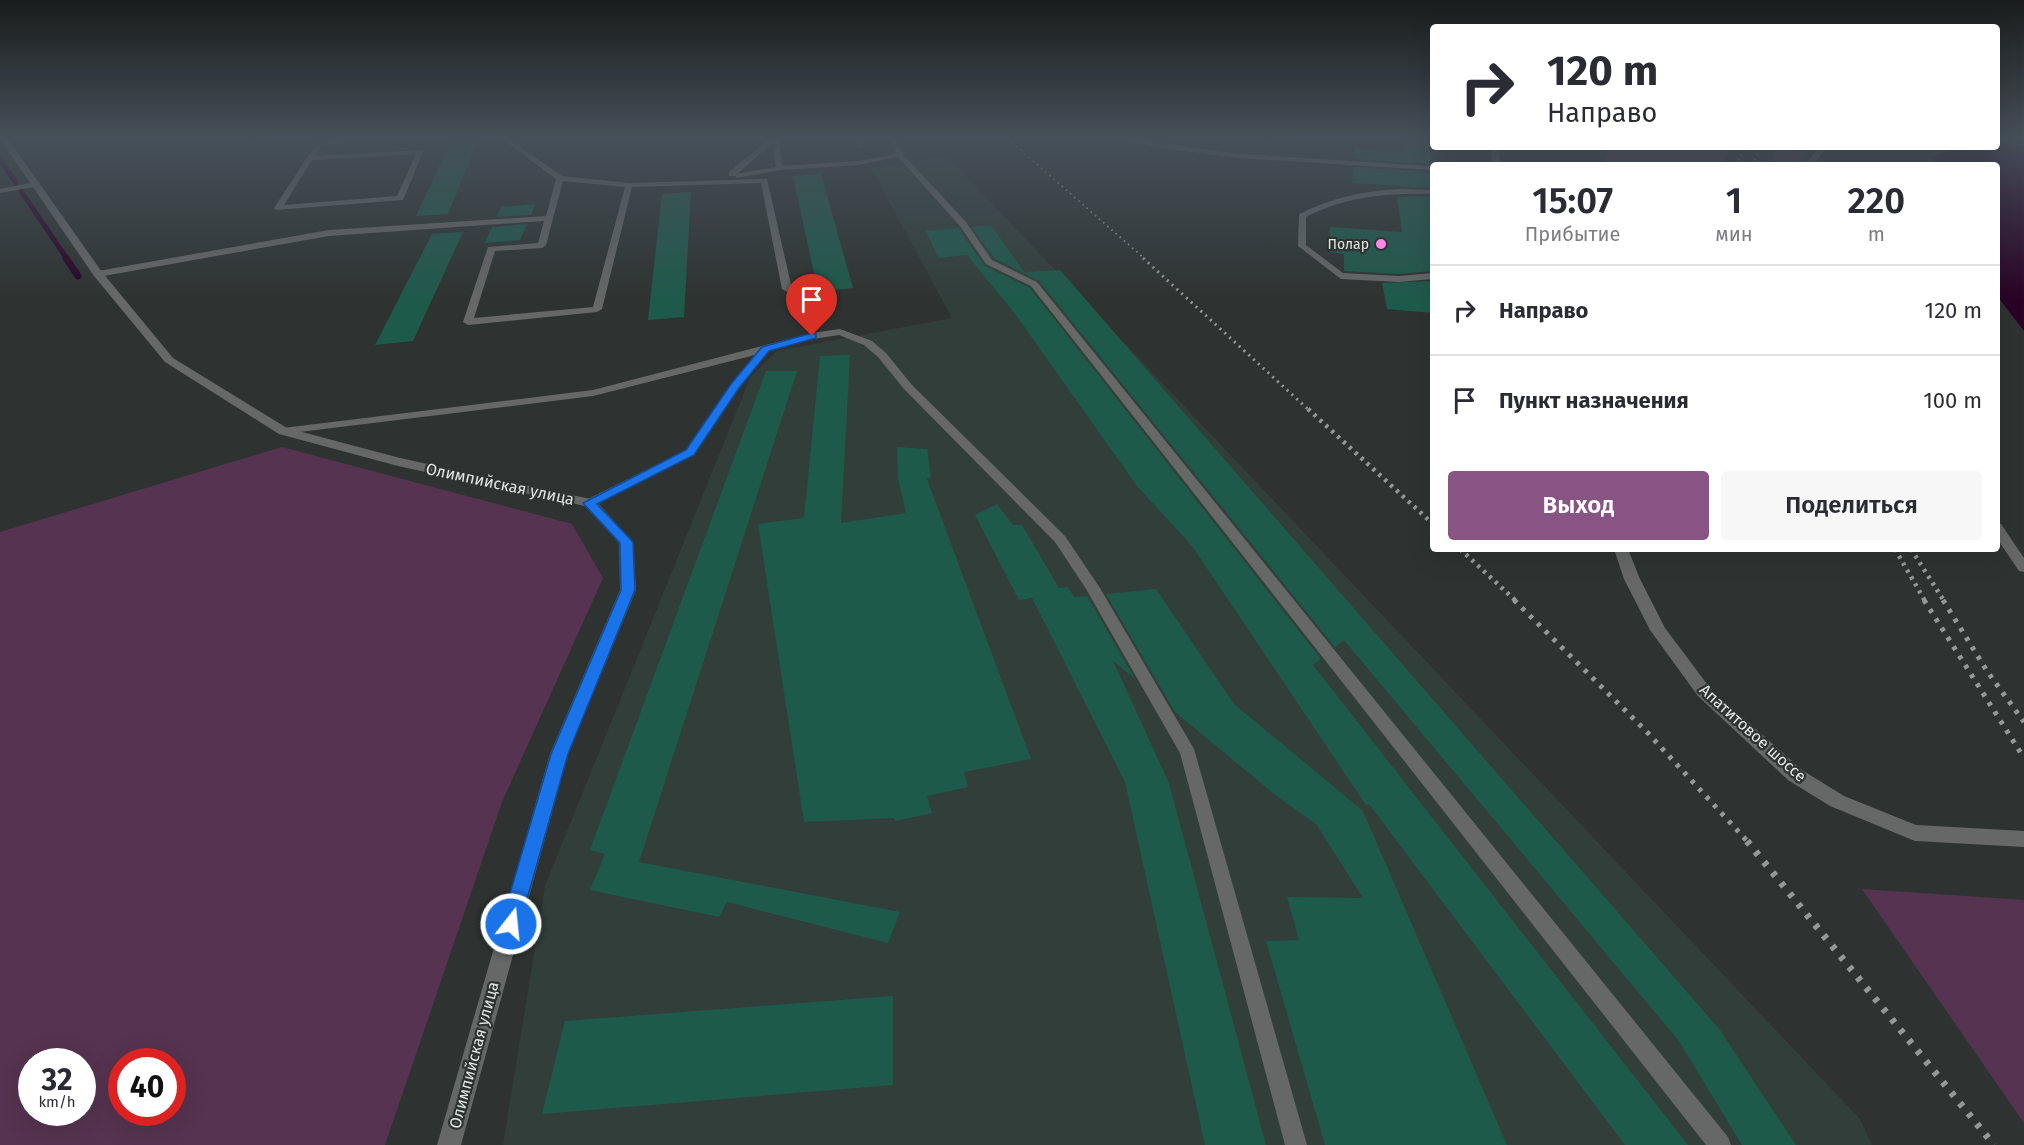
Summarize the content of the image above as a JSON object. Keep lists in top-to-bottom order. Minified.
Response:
{"streets":{"street":["Олимпийская улица","Апатитовое шоссе"]},"places":["Полар"],"page":{"turn":["120 m","Направо"],"eta":["15:07","Прибытие","1","мин","220","m"],"list":[{"name":"Направо","value":"120 m"},{"name":"Пункт назначения","value":"100 m"}],"buttons":["Выход","Поделиться"],"speed":"32 km/h","limit":"40"}}
